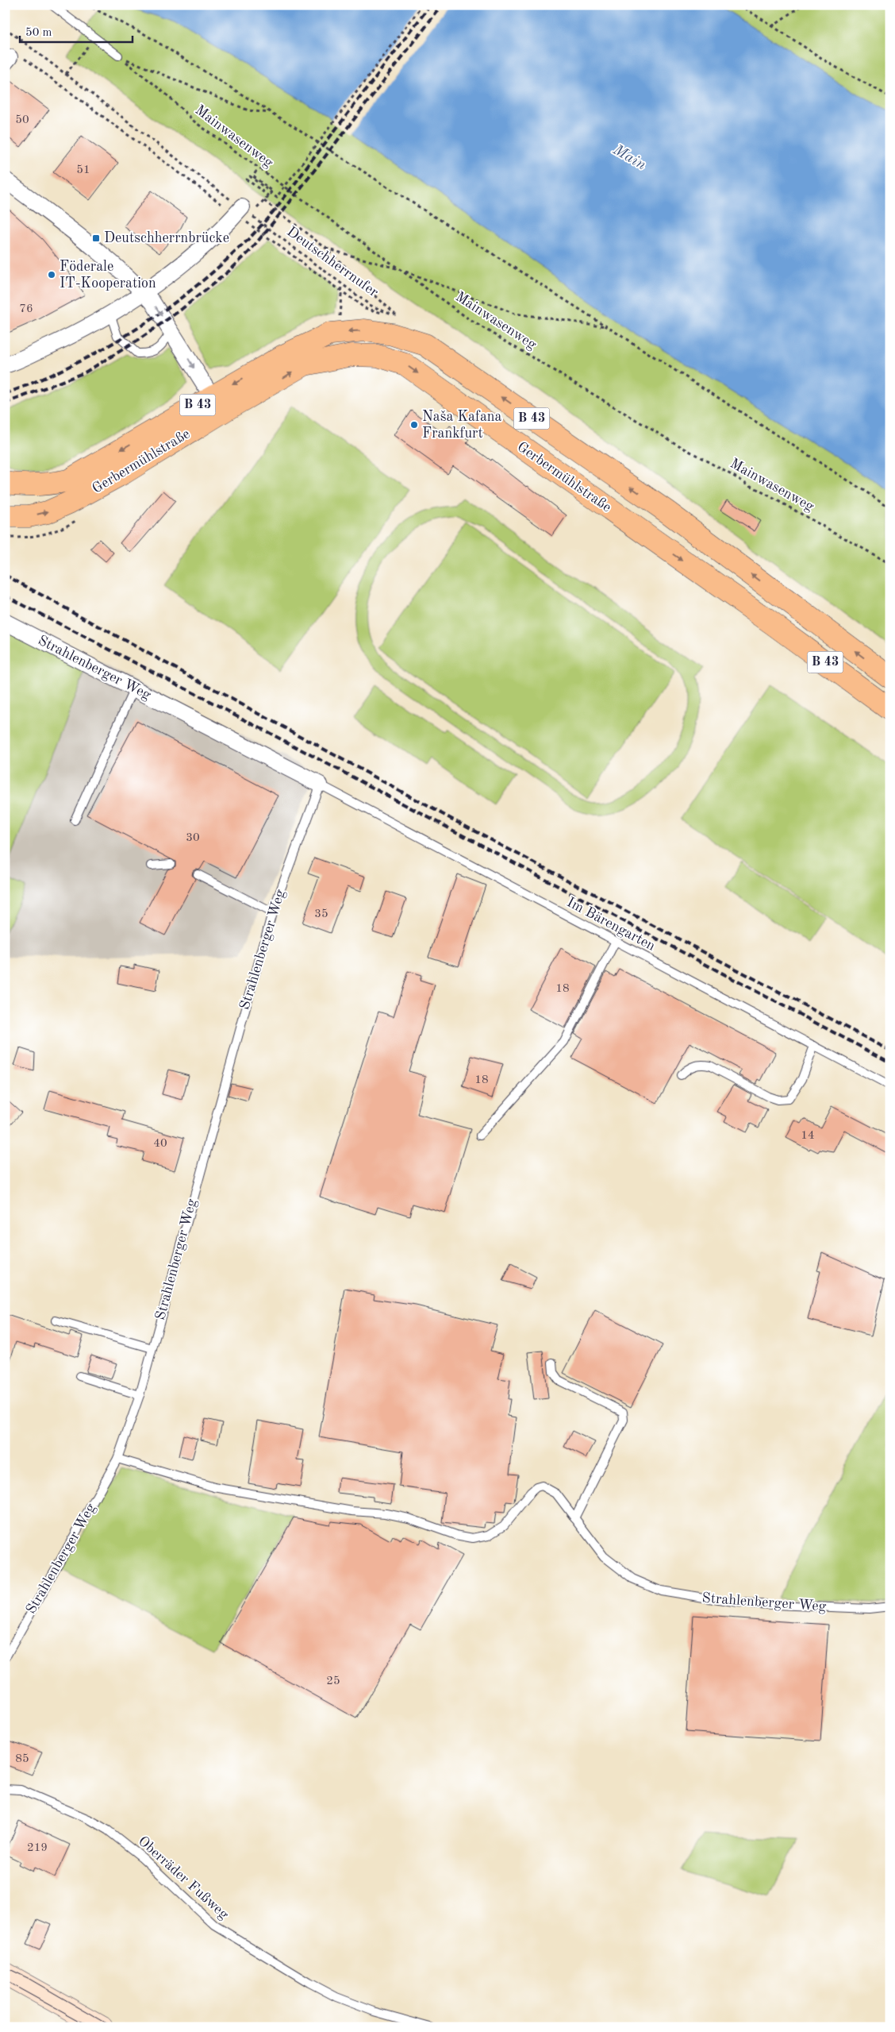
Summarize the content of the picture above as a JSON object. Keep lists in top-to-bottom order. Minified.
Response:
{"streets":{"main road":["B 43","Gerbermühlstraße"],"street":["Strahlenberger Weg"],"lane":["Im Bärengarten","Oberräder Fußweg"],"path":["Mainwasenweg","Deutschherrnufer"]},"crossings":[["Strahlenberger Weg","Im Bärengarten"]],"water":["Main"],"places":{"transit":["Deutschherrnbrücke"],"other":["Föderale IT-Kooperation","Naša Kafana Frankfurt"]},"house_numbers":["50","51","76","30","35","18","18","14","40","25","85","219"],"scale_bar":"50 m"}
